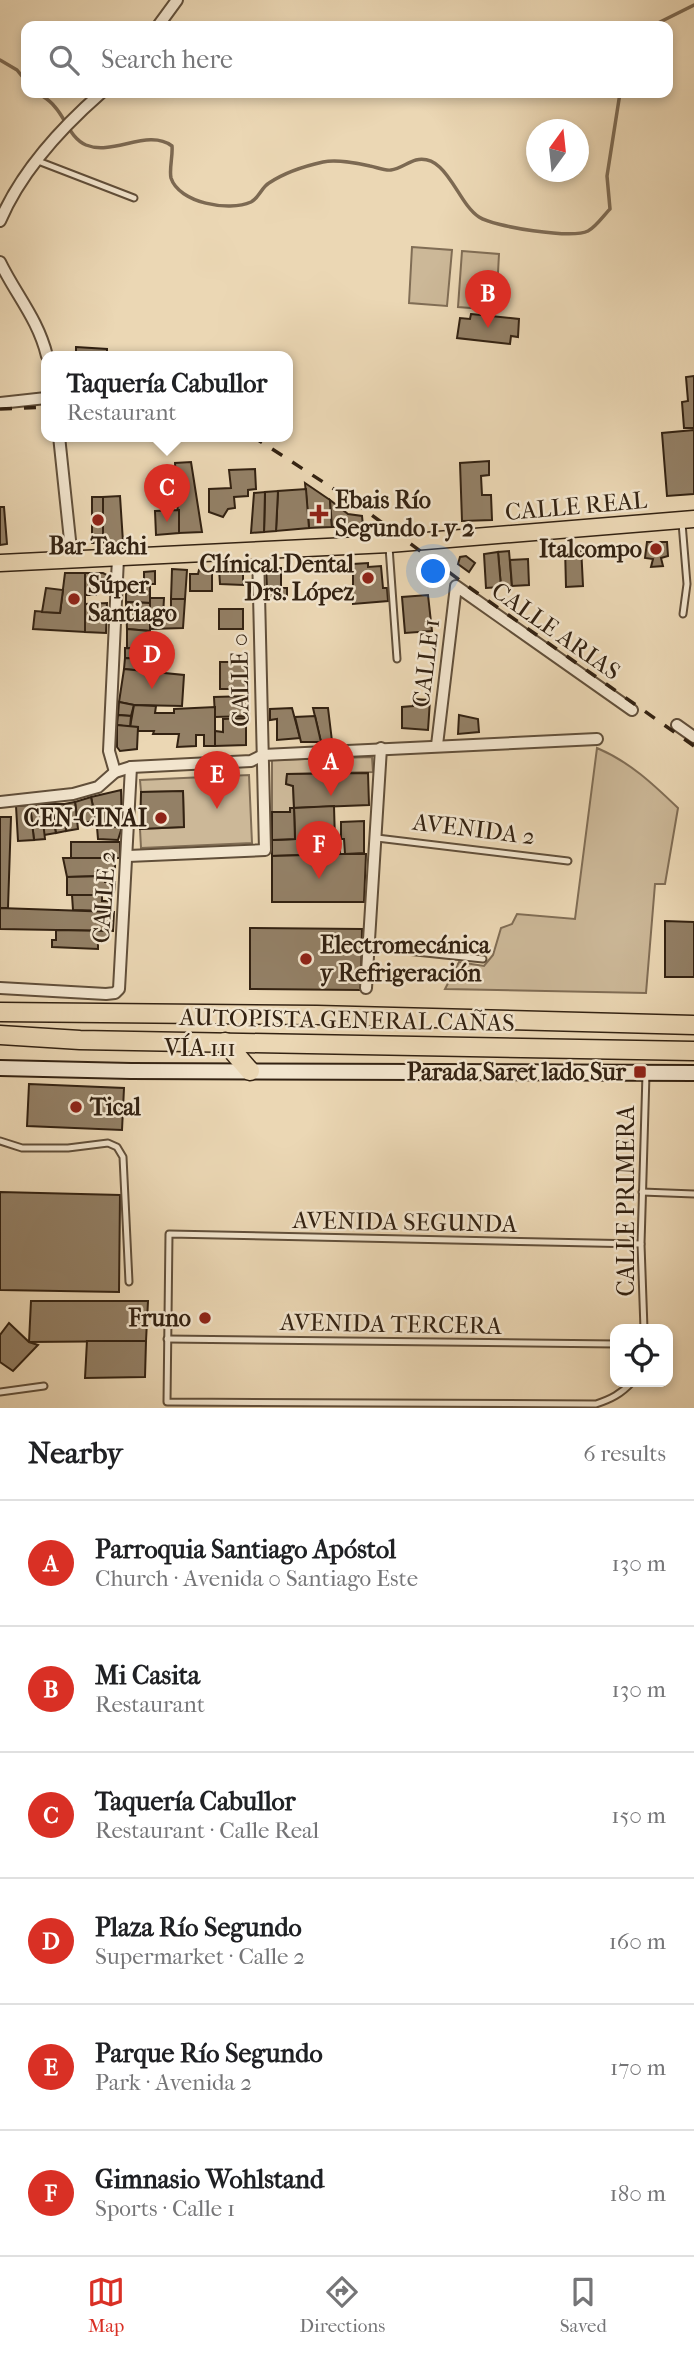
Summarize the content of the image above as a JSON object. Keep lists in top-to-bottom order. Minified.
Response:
{"streets":{"highway":["AUTOPISTA GENERAL CAÑAS"],"main road":["CALLE REAL","VÍA 111"],"street":["CALLE ARIAS","CALLE 1","CALLE 0","CALLE 2"],"lane":["AVENIDA 2","CALLE PRIMERA","AVENIDA SEGUNDA","AVENIDA TERCERA"]},"crossings":[["CALLE REAL","CALLE 0"],["CALLE ARIAS","CALLE 1"],["CALLE 0","CALLE 2"],["VÍA 111","CALLE PRIMERA"],["CALLE PRIMERA","AVENIDA SEGUNDA"],["AVENIDA SEGUNDA","AVENIDA TERCERA"]],"places":{"health":["Ebais Río Segundo 1 y 2"],"other":["Bar Tachi","Italcompo","Clínical Dental Drs. López","Súper Santiago","CEN-CINAI","Electromecánica y Refrigeración","Tical","Fruno"],"transit":["Parada Saret lado Sur"]},"north":"top","page":{"search":"Search here","pins":["B","C","D","A","E","F"],"popup":["Taquería Cabullor","Restaurant"],"heading":["Nearby","6 results"],"list":[{"mark":"A","name":"Parroquia Santiago Apóstol","note":"Church · Avenida 0 Santiago Este","value":"130 m"},{"mark":"B","name":"Mi Casita","note":"Restaurant","value":"130 m"},{"mark":"C","name":"Taquería Cabullor","note":"Restaurant · Calle Real","value":"150 m"},{"mark":"D","name":"Plaza Río Segundo","note":"Supermarket · Calle 2","value":"160 m"},{"mark":"E","name":"Parque Río Segundo","note":"Park · Avenida 2","value":"170 m"},{"mark":"F","name":"Gimnasio Wohlstand","note":"Sports · Calle 1","value":"180 m"}],"nav":["Map","Directions","Saved"]}}
